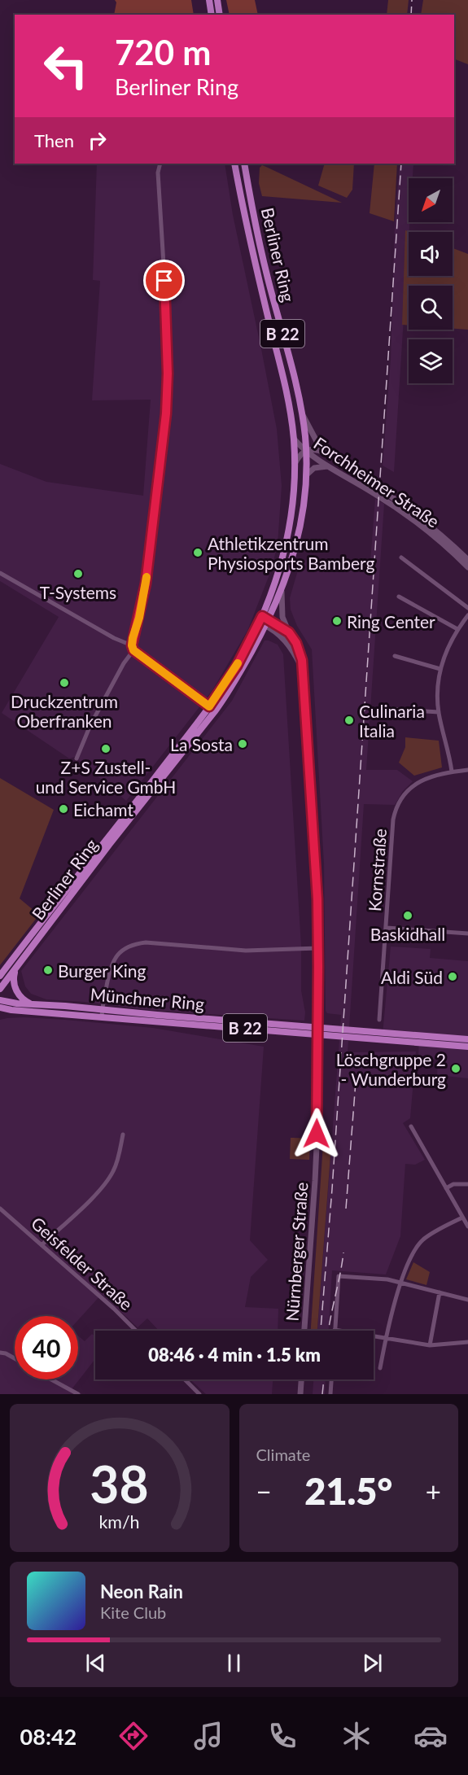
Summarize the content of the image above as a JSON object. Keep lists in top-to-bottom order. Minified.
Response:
{"streets":{"main road":["Berliner Ring","B 22","Münchner Ring"],"street":["Forchheimer Straße","Kornstraße","Nürnberger Straße","Geisfelder Straße"]},"crossings":[["Berliner Ring","Forchheimer Straße"],["Berliner Ring","Nürnberger Straße"],["B 22","Münchner Ring"]],"places":["Athletikzentrum Physiosports Bamberg","T-Systems","Ring Center","Druckzentrum Oberfranken","Culinaria Italia","La Sosta","Z+S Zustell- und Service GmbH","Eichamt","Baskidhall","Burger King","Aldi Süd","Löschgruppe 2 - Wunderburg"],"north":"bottom left","page":{"turn":["720 m","Berliner Ring"],"then":"Then","limit":"40","trip":"08:46 · 4 min · 1.5 km","tile":"Climate","heat":["−","21.5°","+"],"song":["Neon Rain","Kite Club"],"tabs":"08:42","gauge":["38","km/h"]}}
